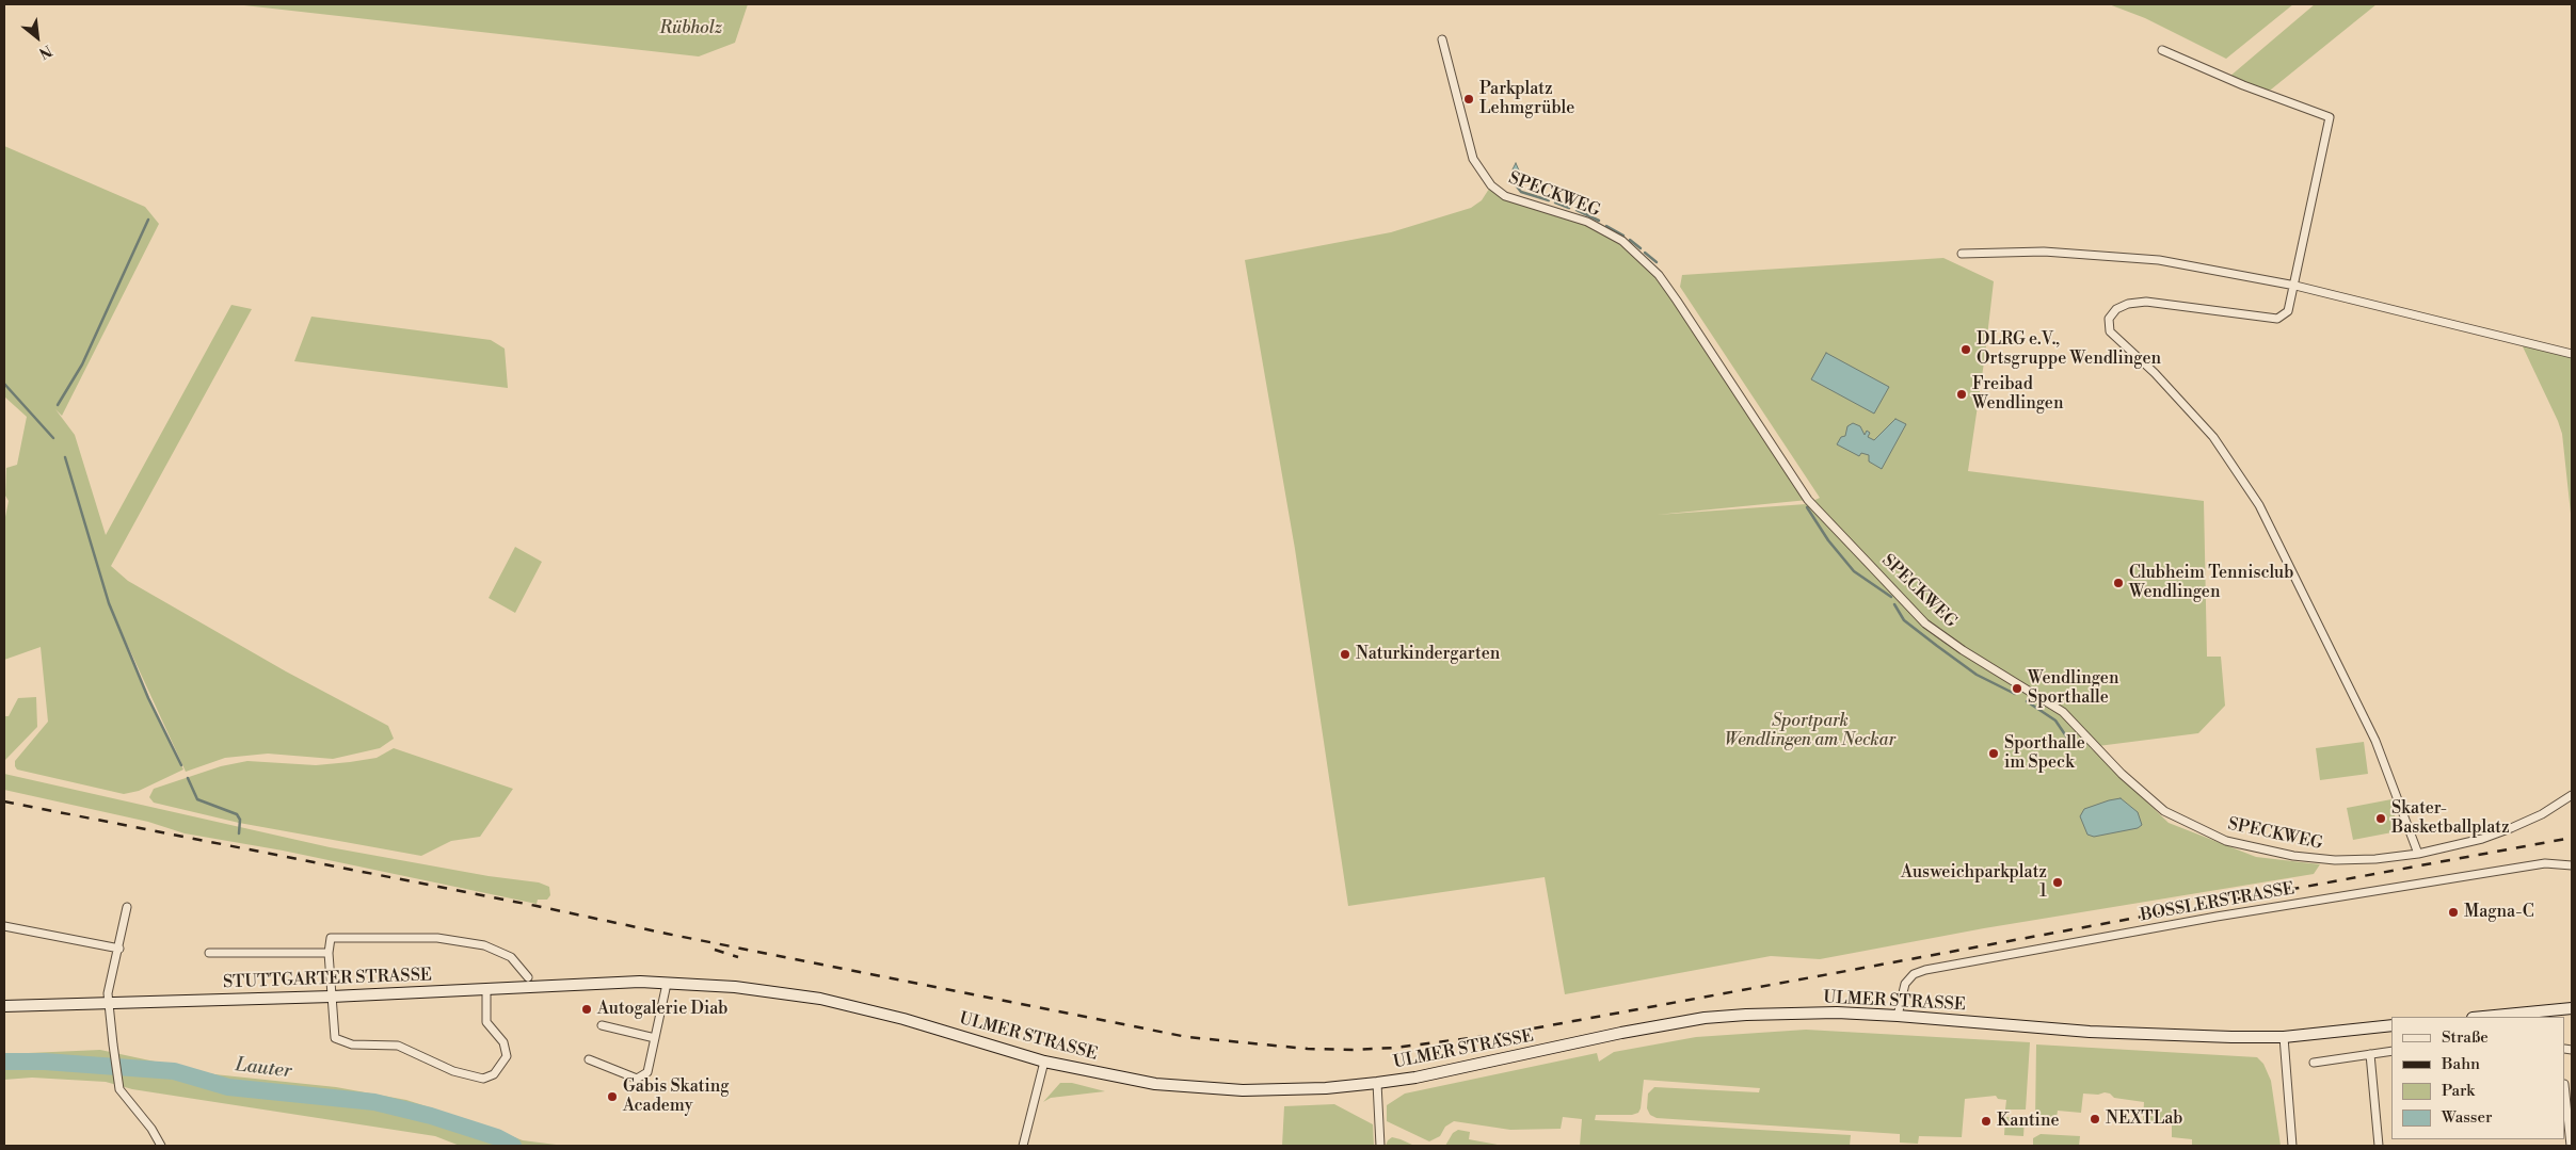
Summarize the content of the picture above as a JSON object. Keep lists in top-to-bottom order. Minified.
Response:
{"streets":{"main road":["STUTTGARTER STRASSE","ULMER STRASSE"],"street":["SPECKWEG","BOSSLERSTRASSE"]},"crossings":[["BOSSLERSTRASSE","ULMER STRASSE"],["STUTTGARTER STRASSE","ULMER STRASSE"]],"water":["Lauter"],"parks":["Rübholz","Sportpark Wendlingen am Neckar"],"places":["Parkplatz Lehmgrüble","DLRG e.V., Ortsgruppe Wendlingen","Freibad Wendlingen","Clubheim Tennisclub Wendlingen","Naturkindergarten","Wendlingen Sporthalle","Sporthalle im Speck","Skater- Basketballplatz","Ausweichparkplatz 1","Magna-C","Autogalerie Diab","Gabis Skating Academy","NEXTLab","Kantine"],"legend":["Straße","Bahn","Park","Wasser"],"north":"bottom right"}
